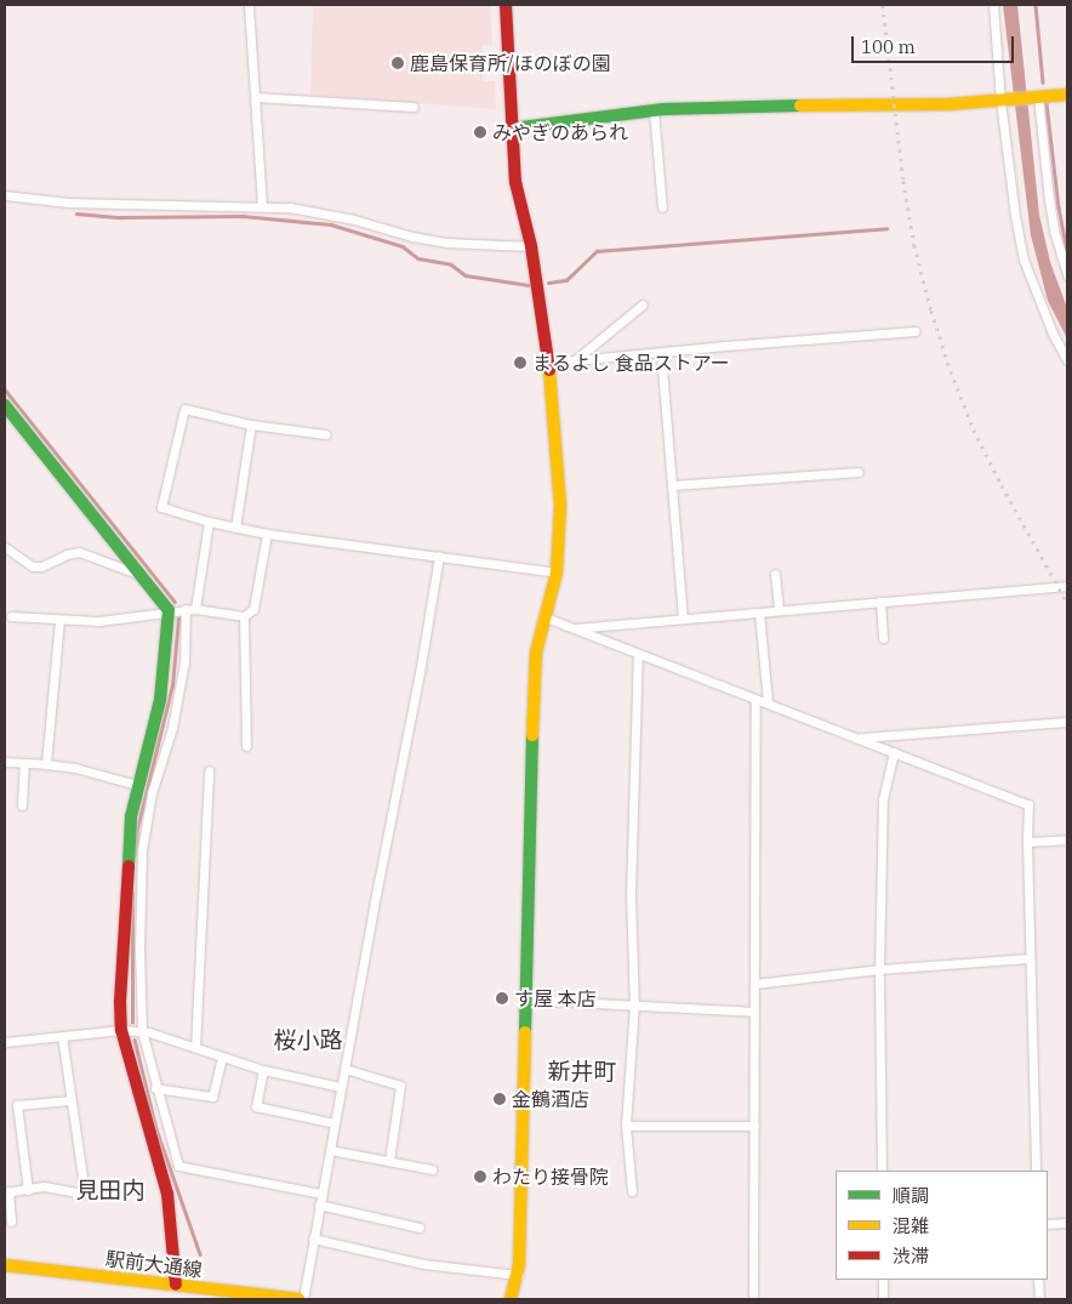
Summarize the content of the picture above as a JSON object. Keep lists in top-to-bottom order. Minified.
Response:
{"streets":{"street":["駅前大通線"]},"districts":["桜小路","新井町","見田内"],"places":["鹿島保育所/ほのぼの園","みやぎのあられ","まるよし 食品ストアー","す屋 本店","金鶴酒店","わたり接骨院"],"legend":["順調","混雑","渋滞"],"scale_bar":"100 m"}
